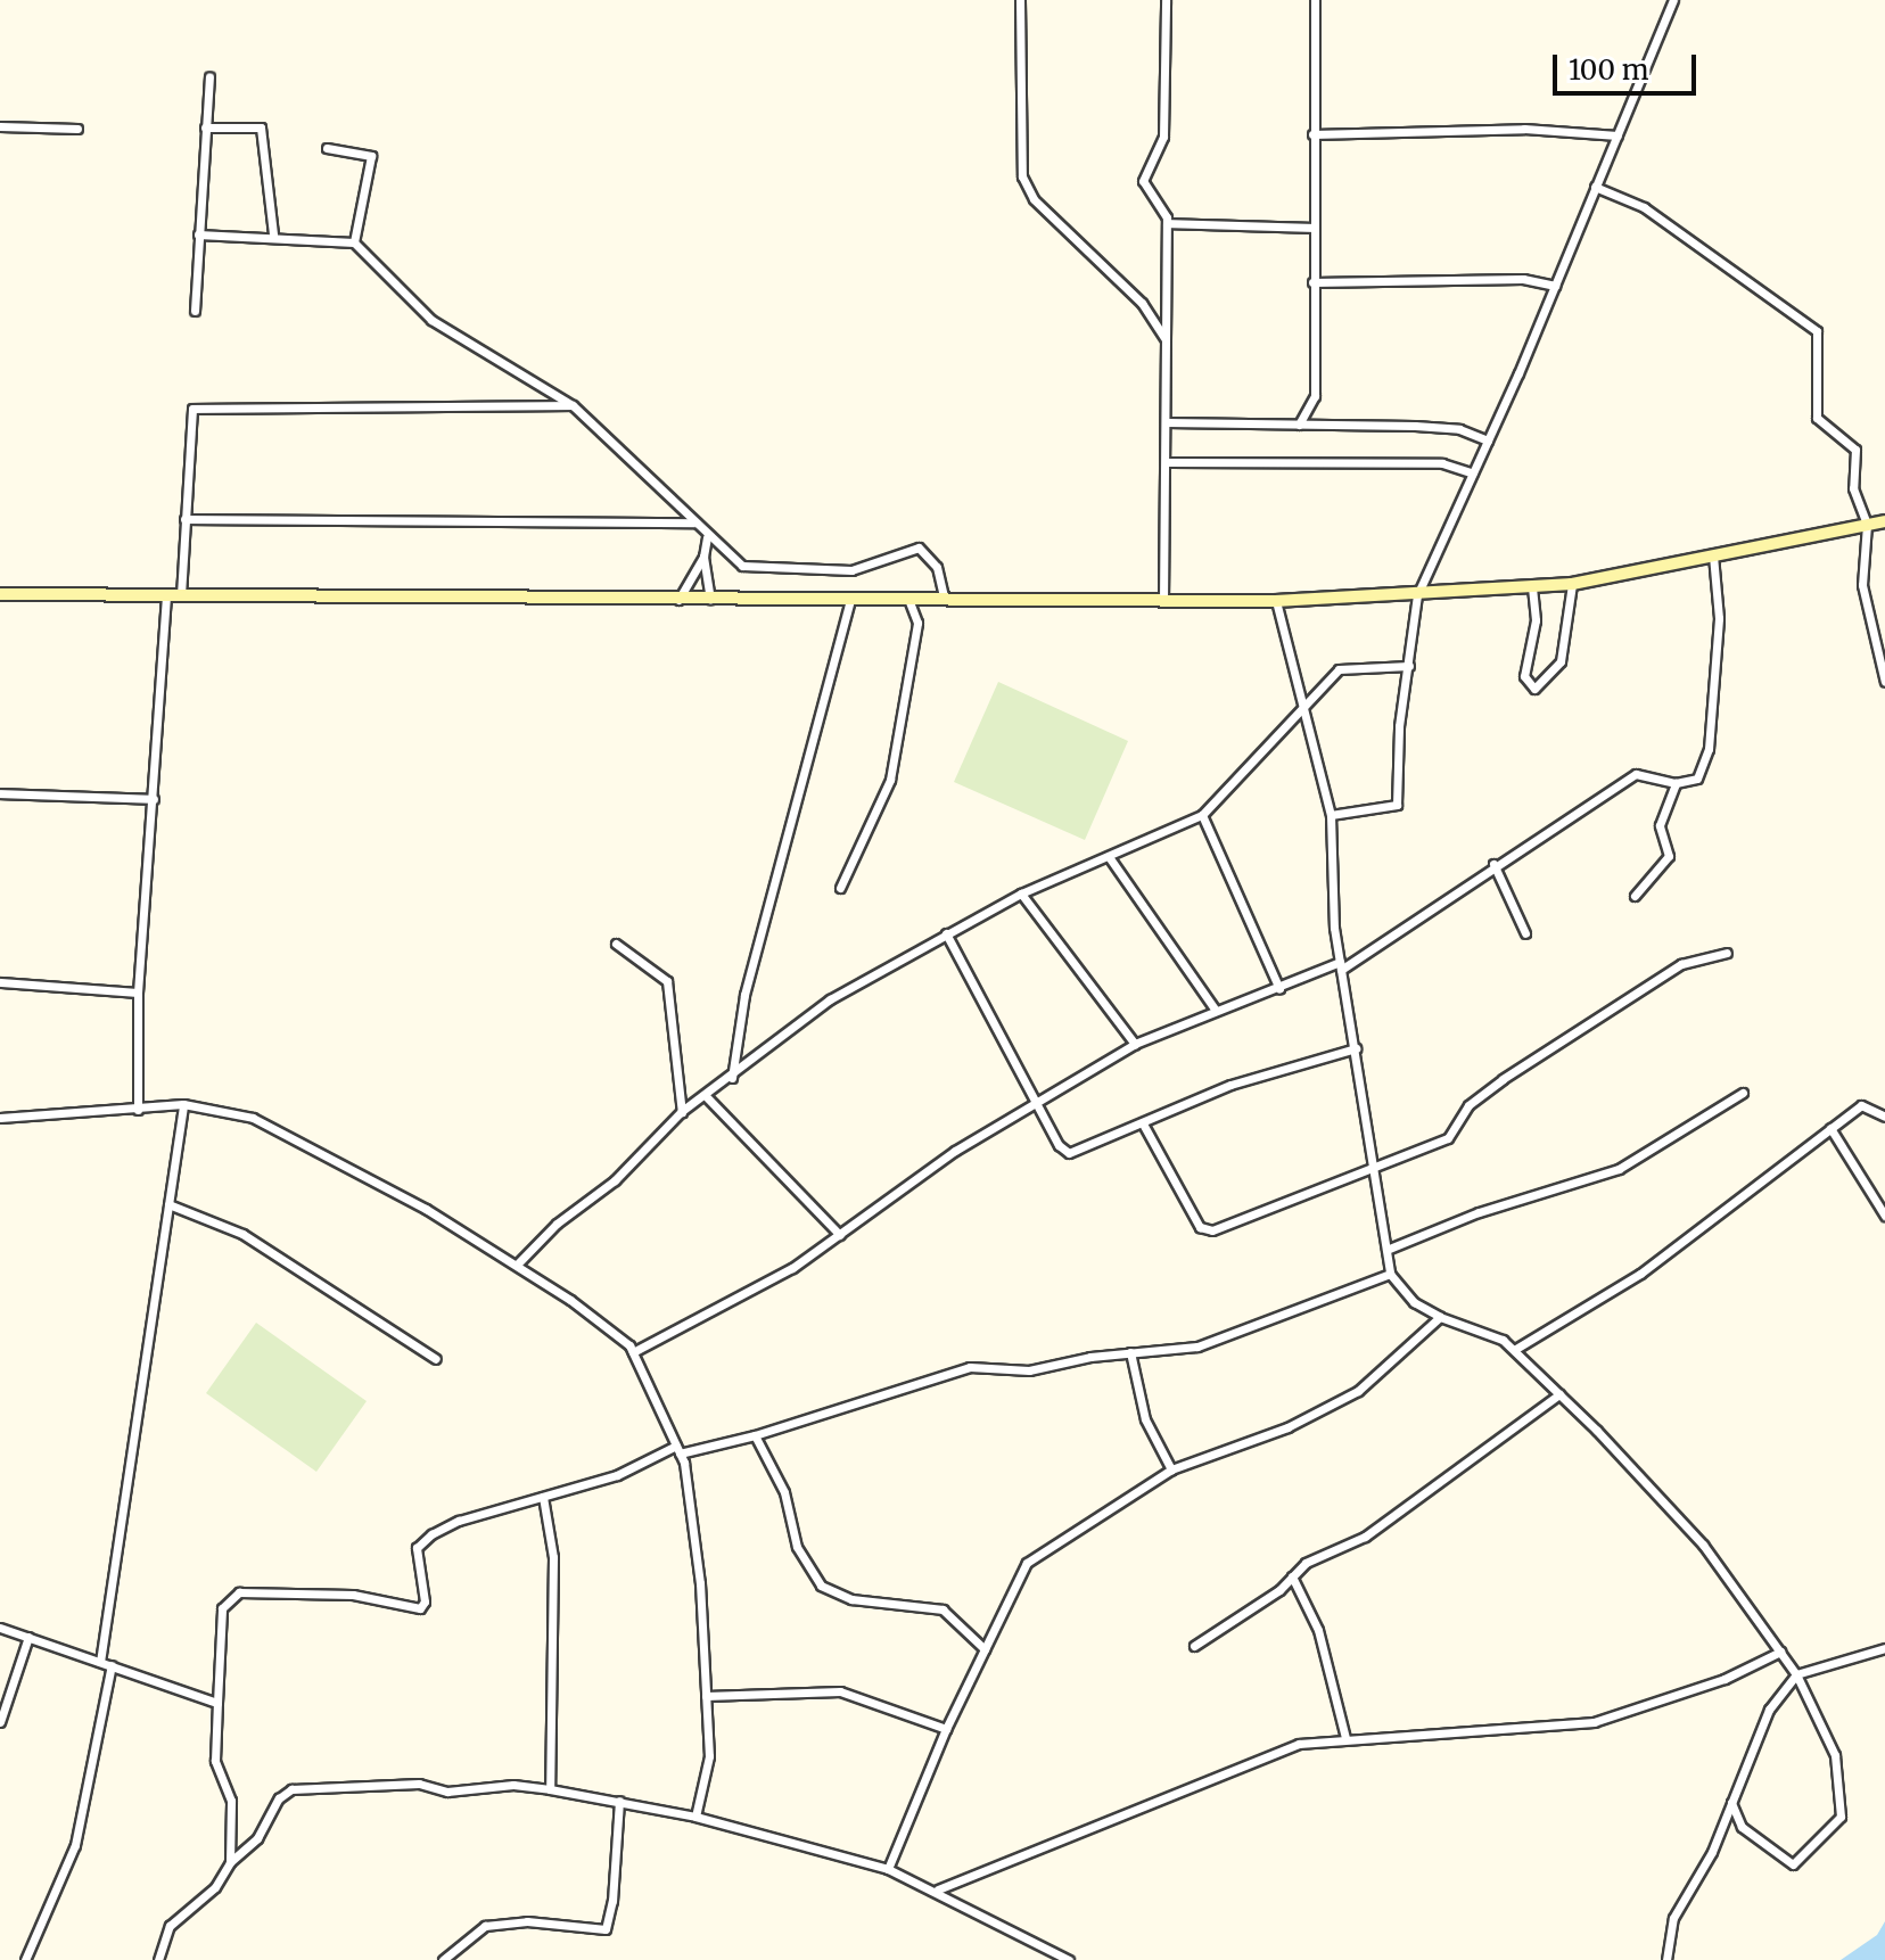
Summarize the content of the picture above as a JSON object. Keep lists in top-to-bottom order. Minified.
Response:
{"scale_bar":"100 m"}
